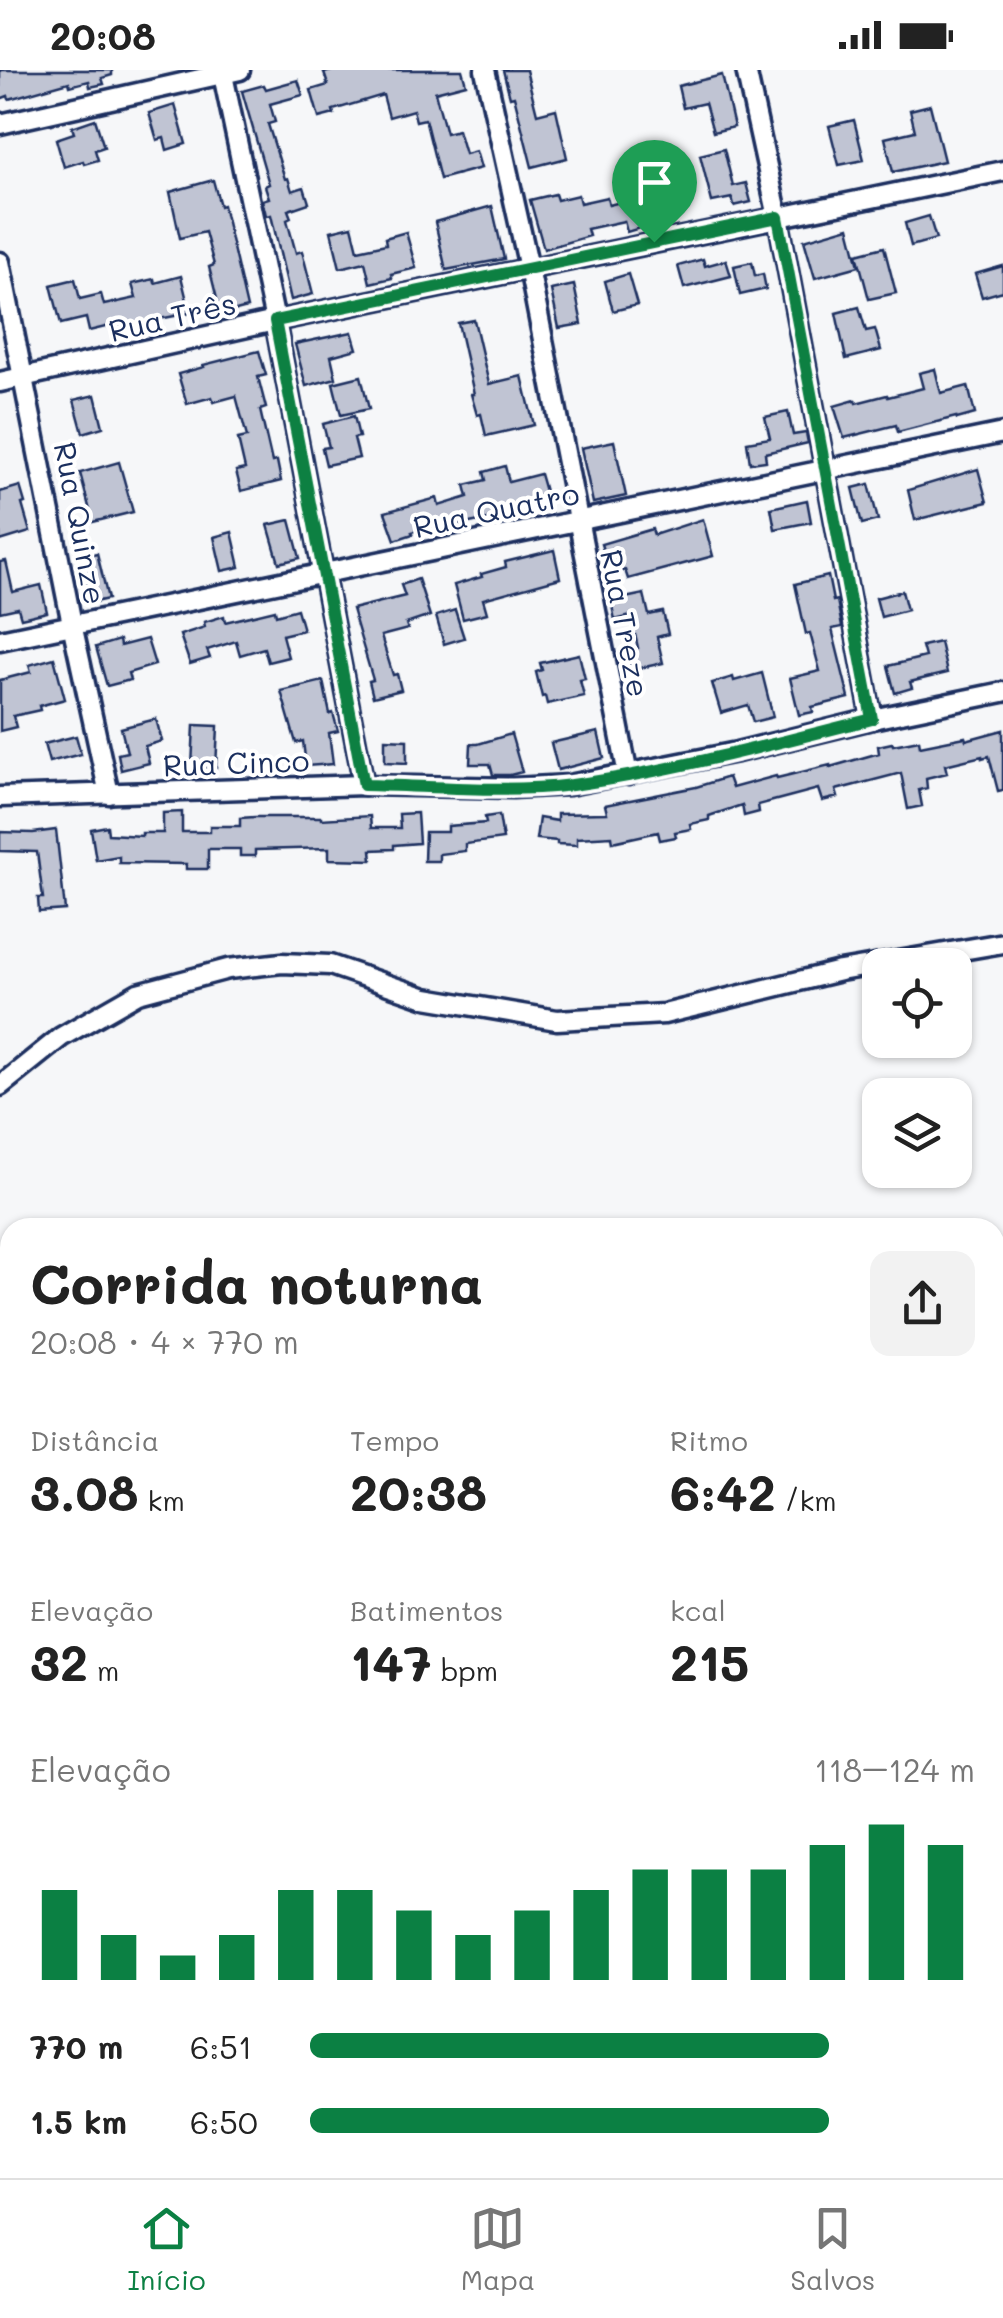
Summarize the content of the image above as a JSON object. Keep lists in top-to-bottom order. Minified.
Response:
{"streets":{"street":["Rua Três","Rua Quatro","Rua Quinze","Rua Treze","Rua Cinco"]},"crossings":[["Rua Três","Rua Quinze"],["Rua Três","Rua Treze"],["Rua Quatro","Rua Quinze"],["Rua Quatro","Rua Treze"],["Rua Quinze","Rua Cinco"],["Rua Treze","Rua Cinco"]],"page":{"status":"20:08","heading":["Corrida noturna","20:08 · 4 × 770 m"],"stats":[["Distância","3.08 km"],["Tempo","20:38"],["Ritmo","6:42 /km"],["Elevação","32 m"],["Batimentos","147 bpm"],["kcal","215"]],"chart":["Elevação","118–124 m"],"list":[{"name":"770 m","note":"6:51"},{"name":"1.5 km","note":"6:50"}],"tabs":["Início","Mapa","Salvos"]}}
